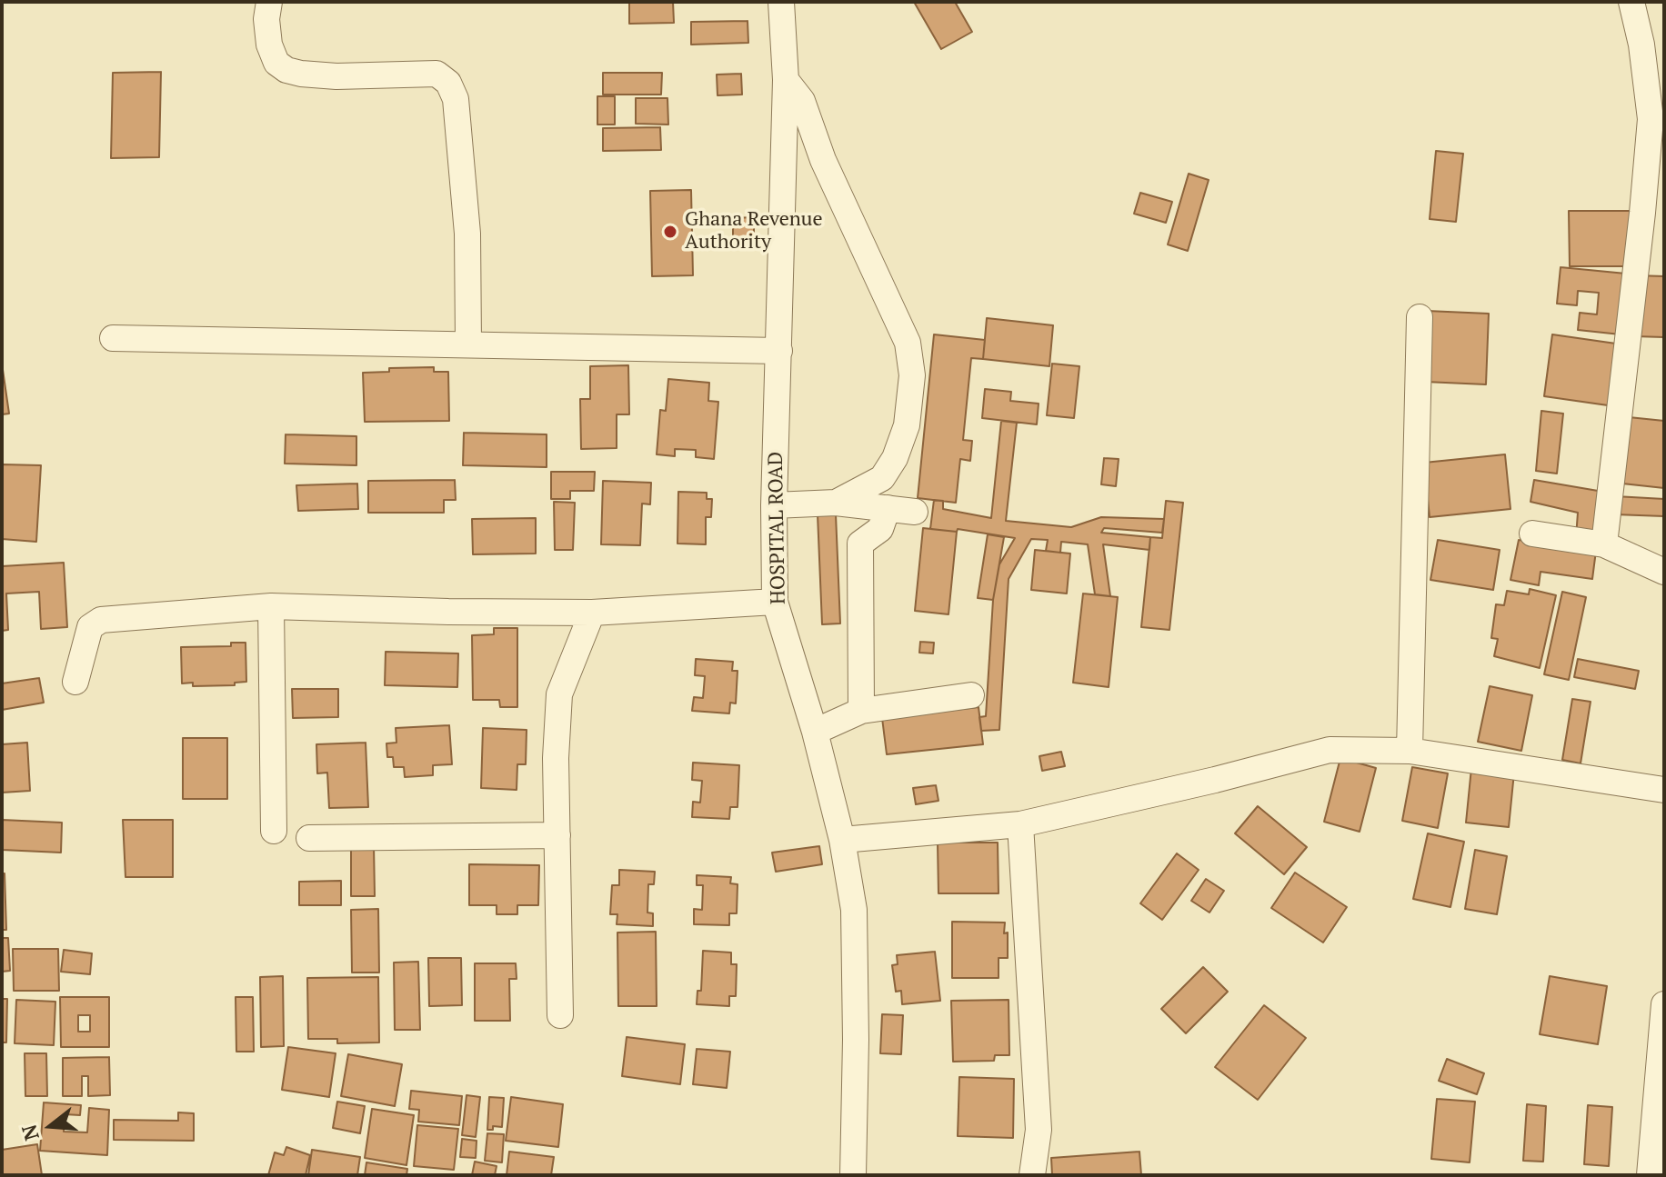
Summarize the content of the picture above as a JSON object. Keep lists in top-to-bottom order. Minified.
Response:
{"streets":{"street":["HOSPITAL ROAD"]},"places":["Ghana Revenue Authority"],"north":"left"}
